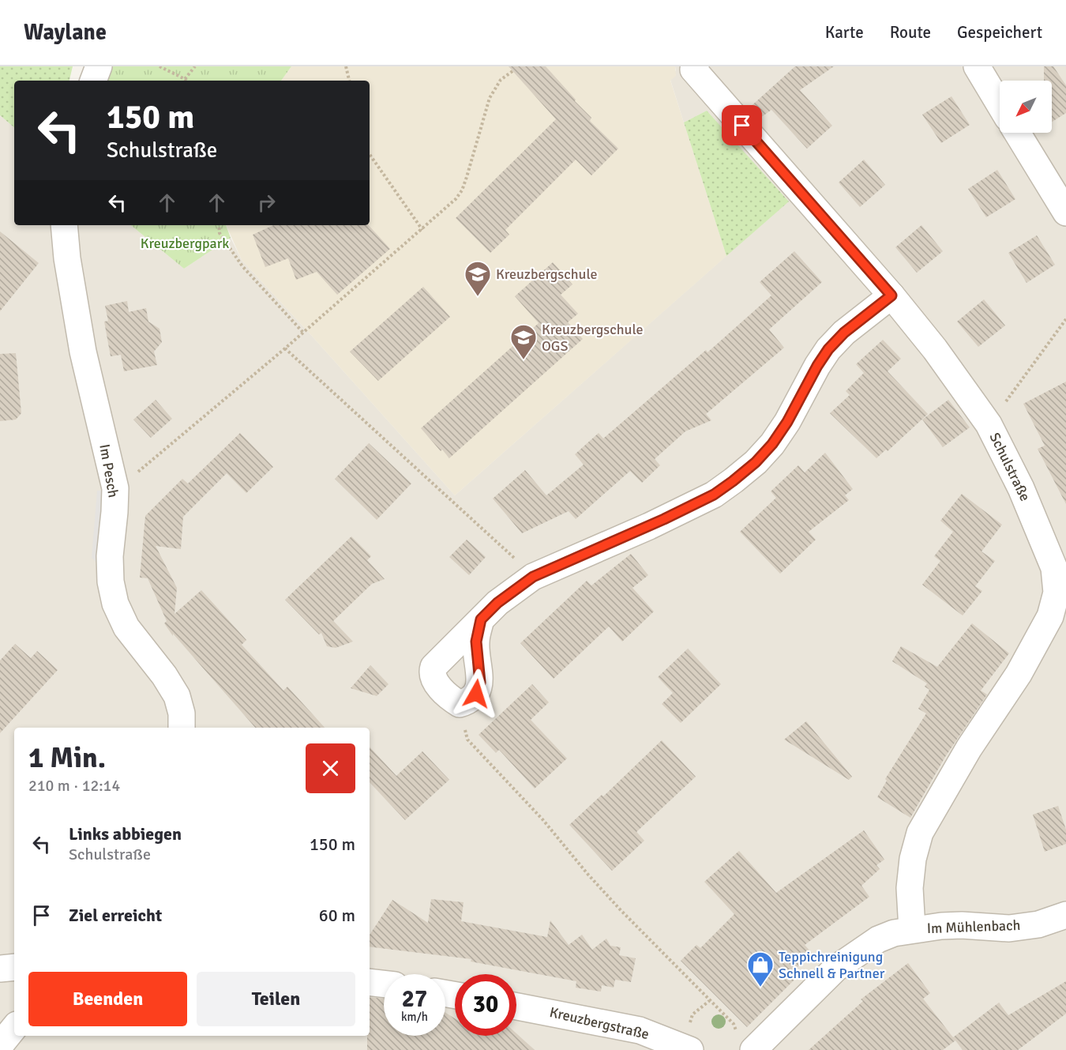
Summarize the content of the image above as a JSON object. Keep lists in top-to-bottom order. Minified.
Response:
{"streets":{"street":["Schulstraße","Im Pesch","Im Mühlenbach","Kreuzbergstraße"]},"crossings":[["Schulstraße","Im Mühlenbach"]],"parks":["Kreuzbergpark"],"places":{"school or university":["Kreuzbergschule","Kreuzbergschule OGS"],"shop":["Teppichreinigung Schnell & Partner"]},"north":"bottom left","page":{"header":"Waylane","nav":["Karte","Route","Gespeichert"],"turn":["150 m","Schulstraße"],"heading":["1 Min.","210 m · 12:14"],"list":[{"name":"Links abbiegen","note":"Schulstraße","value":"150 m"},{"name":"Ziel erreicht","value":"60 m"}],"buttons":["Beenden","Teilen"],"speed":"27 km/h","limit":"30"}}
